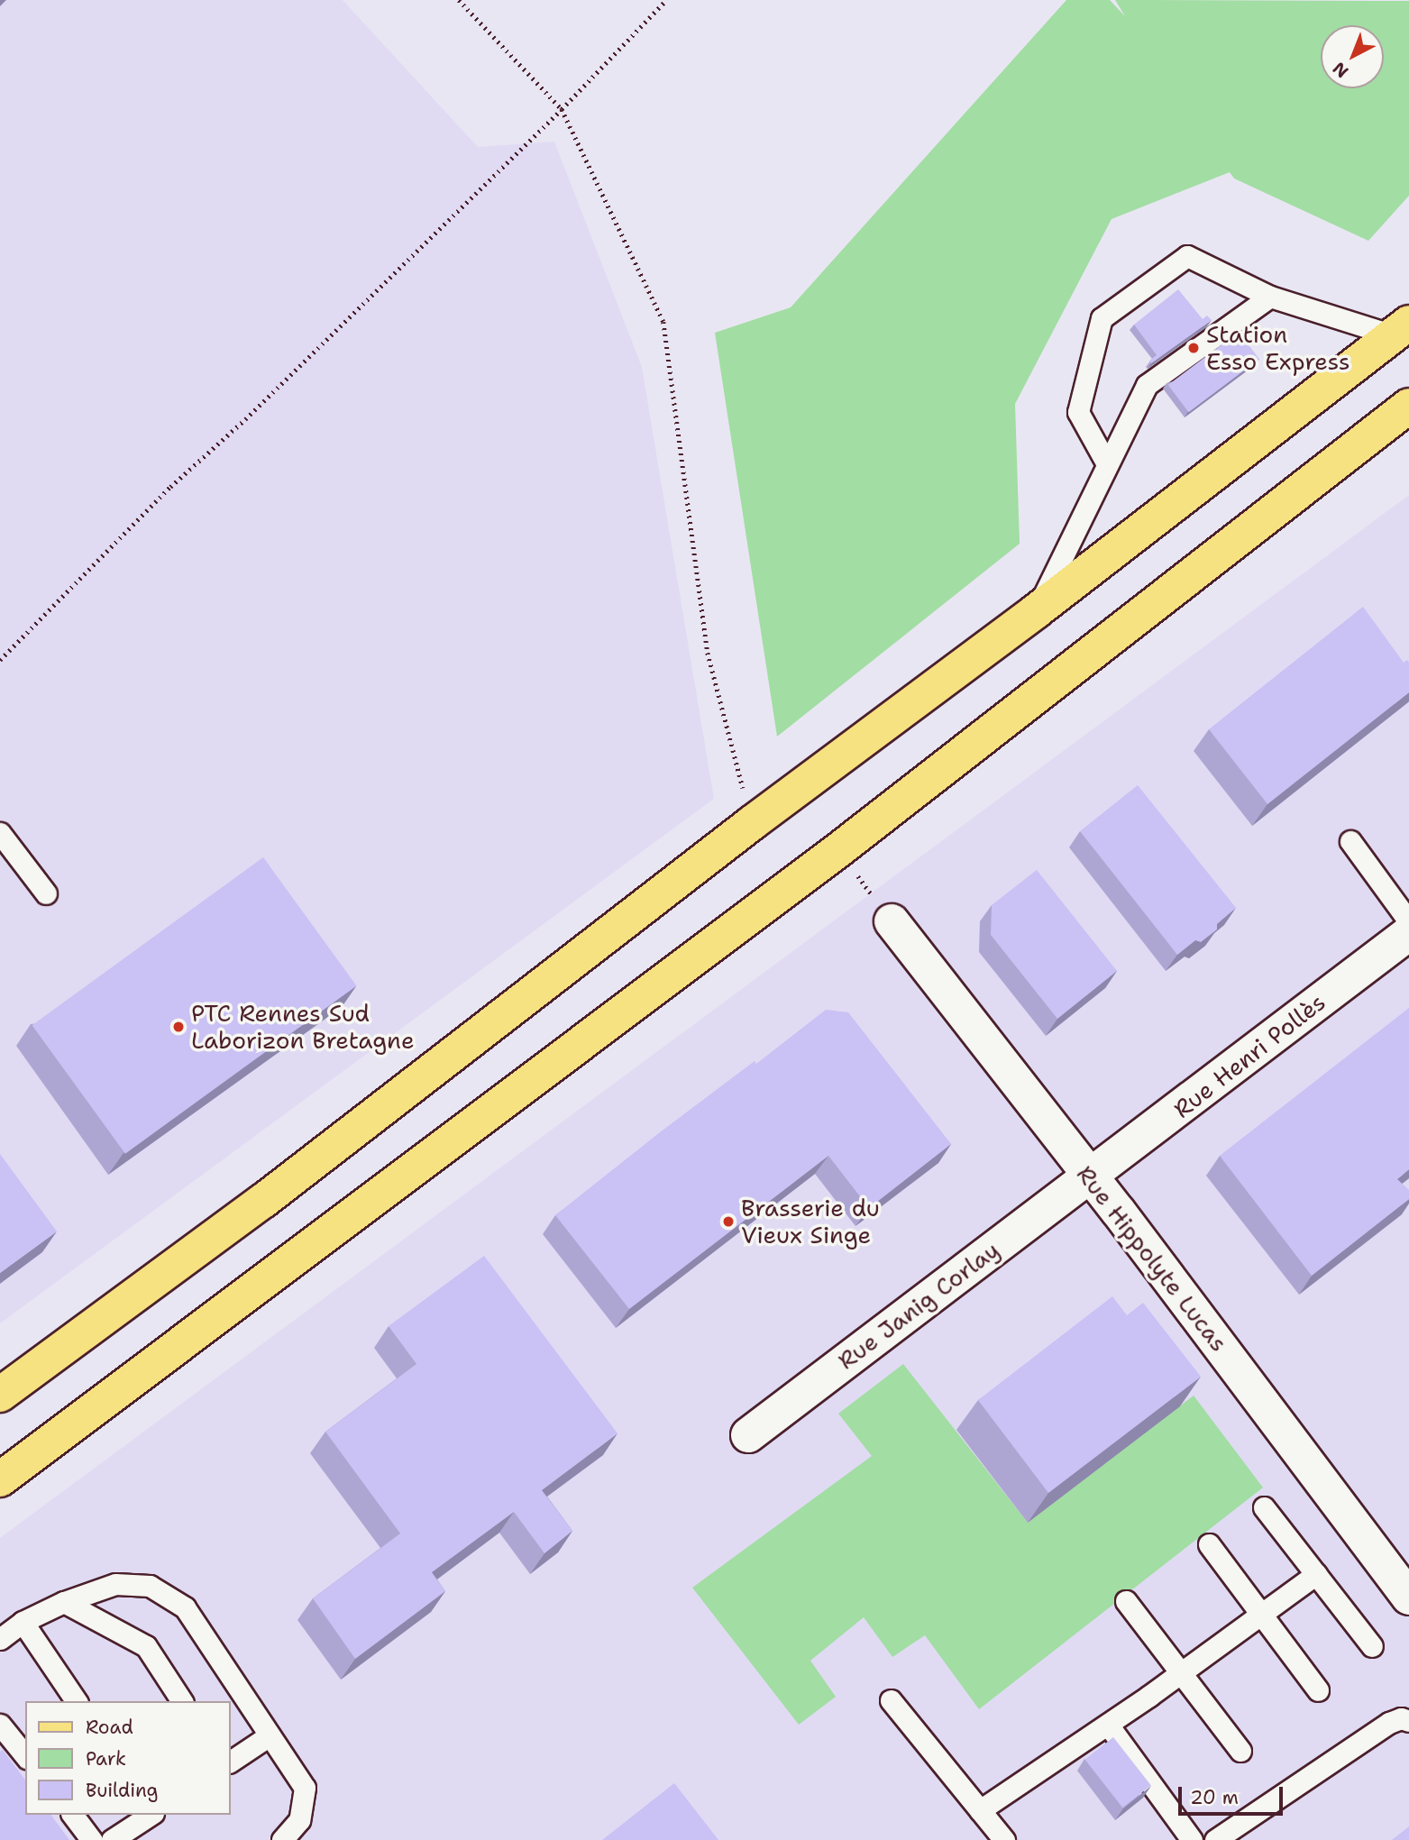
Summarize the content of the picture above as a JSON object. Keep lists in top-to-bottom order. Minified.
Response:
{"streets":{"street":["Rue Henri Pollès","Rue Hippolyte Lucas","Rue Janig Corlay"]},"crossings":[["Rue Henri Pollès","Rue Hippolyte Lucas"],["Rue Henri Pollès","Rue Janig Corlay"],["Rue Hippolyte Lucas","Rue Janig Corlay"]],"places":["Station Esso Express","PTC Rennes Sud Laborizon Bretagne","Brasserie du Vieux Singe"],"legend":["Road","Park","Building"],"scale_bar":"20 m","north":"bottom left"}
